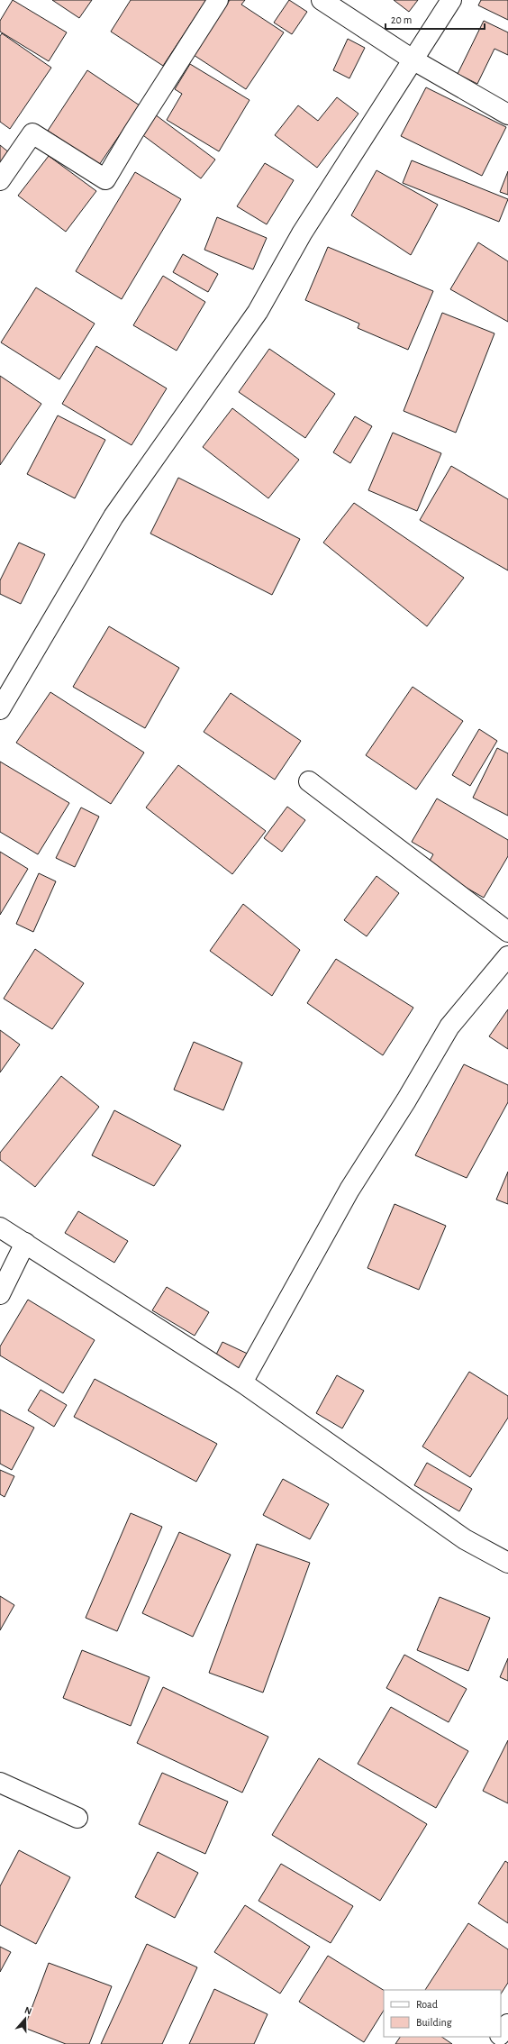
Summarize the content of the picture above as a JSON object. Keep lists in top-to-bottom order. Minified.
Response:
{"legend":["Road","Building"],"scale_bar":"20 m","north":"top"}
